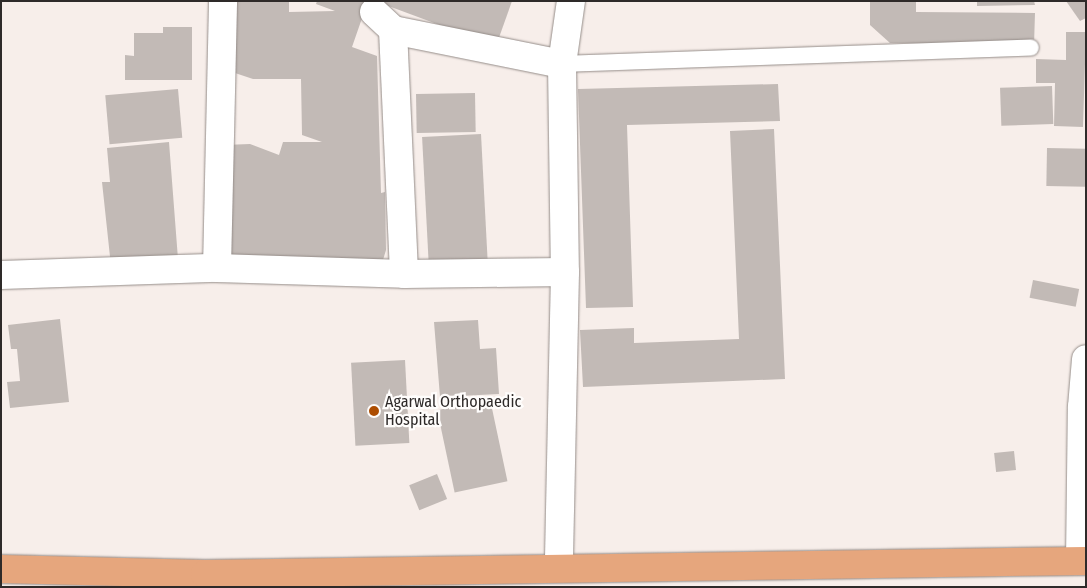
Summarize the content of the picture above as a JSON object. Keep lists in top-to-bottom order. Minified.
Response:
{"places":["Agarwal Orthopaedic Hospital"]}
